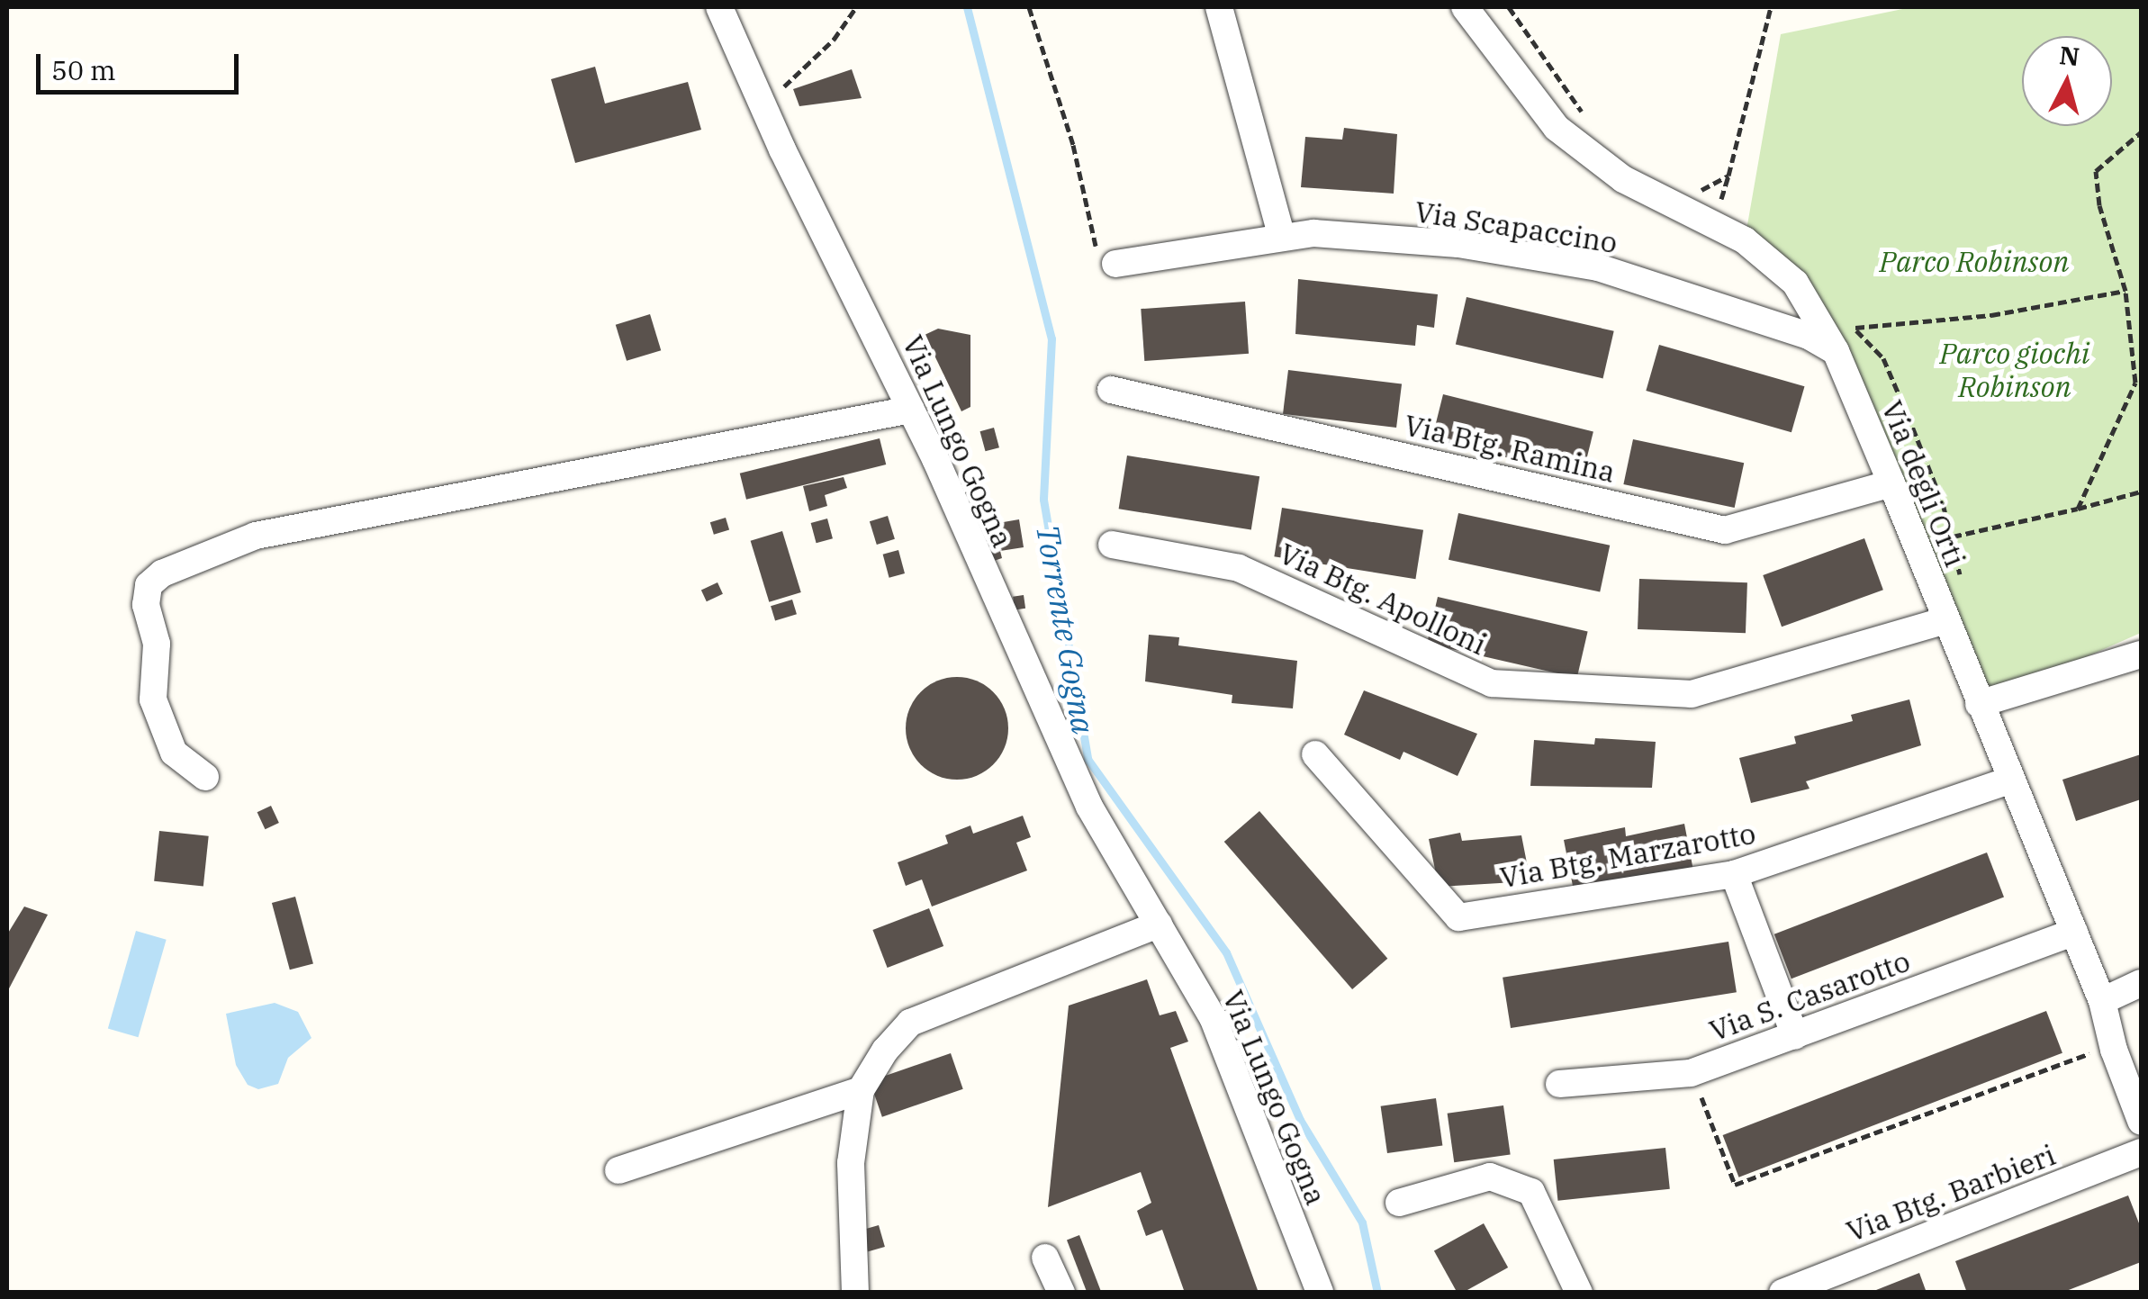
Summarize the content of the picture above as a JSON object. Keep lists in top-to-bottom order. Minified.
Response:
{"streets":{"street":["Via Scapaccino","Via Lungo Gogna","Via Btg. Ramina","Via degli Orti","Via Btg. Apolloni","Via Btg. Marzarotto","Via S. Casarotto","Via Btg. Barbieri"]},"crossings":[["Via Scapaccino","Via degli Orti"],["Via Btg. Ramina","Via degli Orti"],["Via degli Orti","Via Btg. Apolloni"],["Via degli Orti","Via Btg. Marzarotto"],["Via degli Orti","Via S. Casarotto"]],"water":["Torrente Gogna"],"parks":["Parco Robinson","Parco giochi Robinson"],"scale_bar":"50 m","north":"top"}
